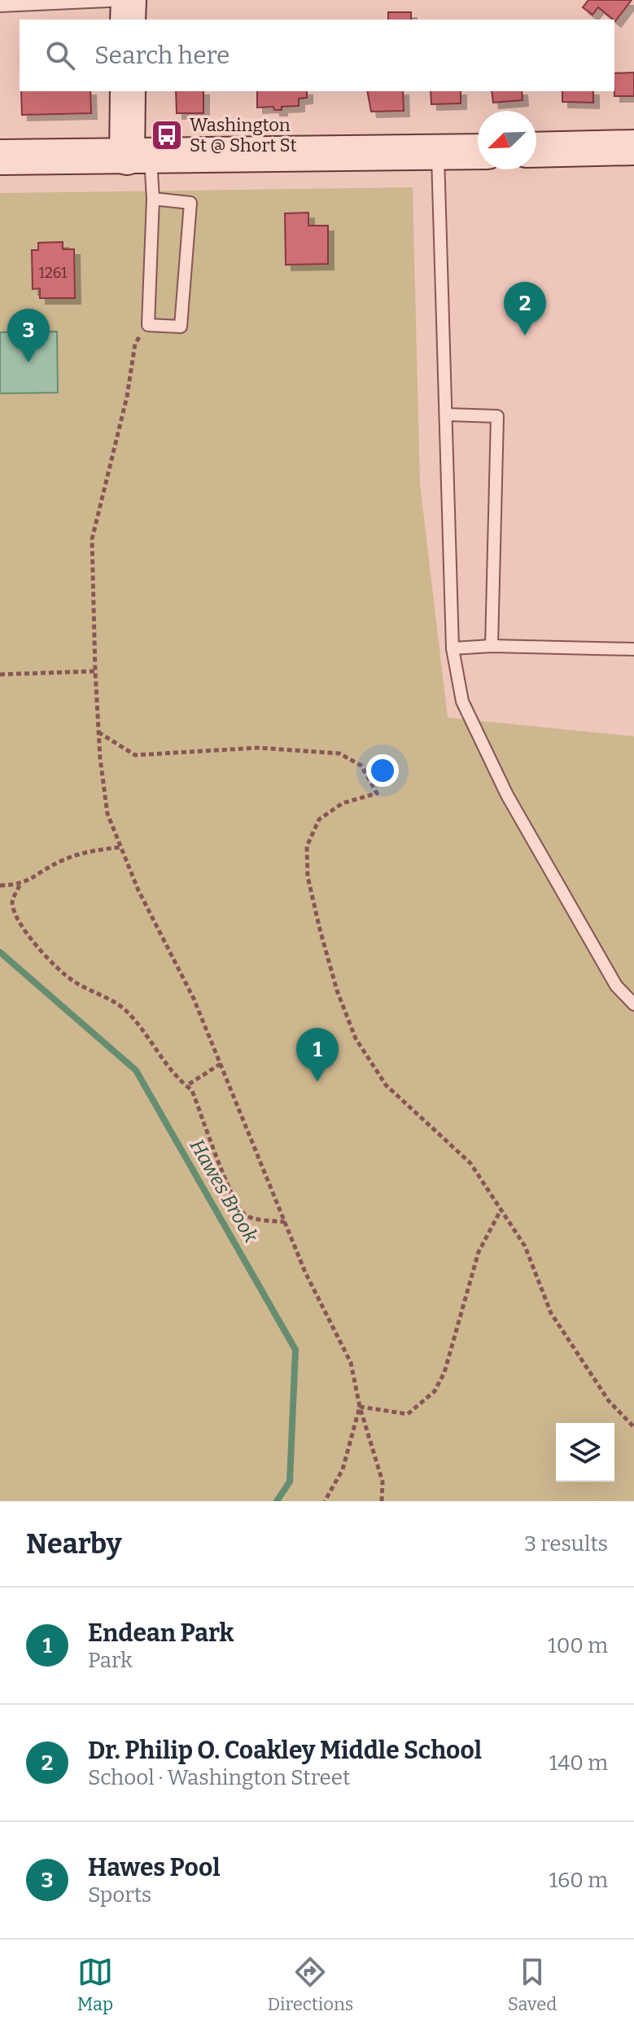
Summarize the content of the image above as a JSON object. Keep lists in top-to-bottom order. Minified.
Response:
{"water":["Hawes Brook"],"places":{"bus stop":["Washington St @ Short St"]},"house_numbers":["1261"],"north":"bottom left","page":{"search":"Search here","pins":["2","3","1"],"heading":["Nearby","3 results"],"list":[{"mark":"1","name":"Endean Park","note":"Park","value":"100 m"},{"mark":"2","name":"Dr. Philip O. Coakley Middle School","note":"School · Washington Street","value":"140 m"},{"mark":"3","name":"Hawes Pool","note":"Sports","value":"160 m"}],"nav":["Map","Directions","Saved"]}}
